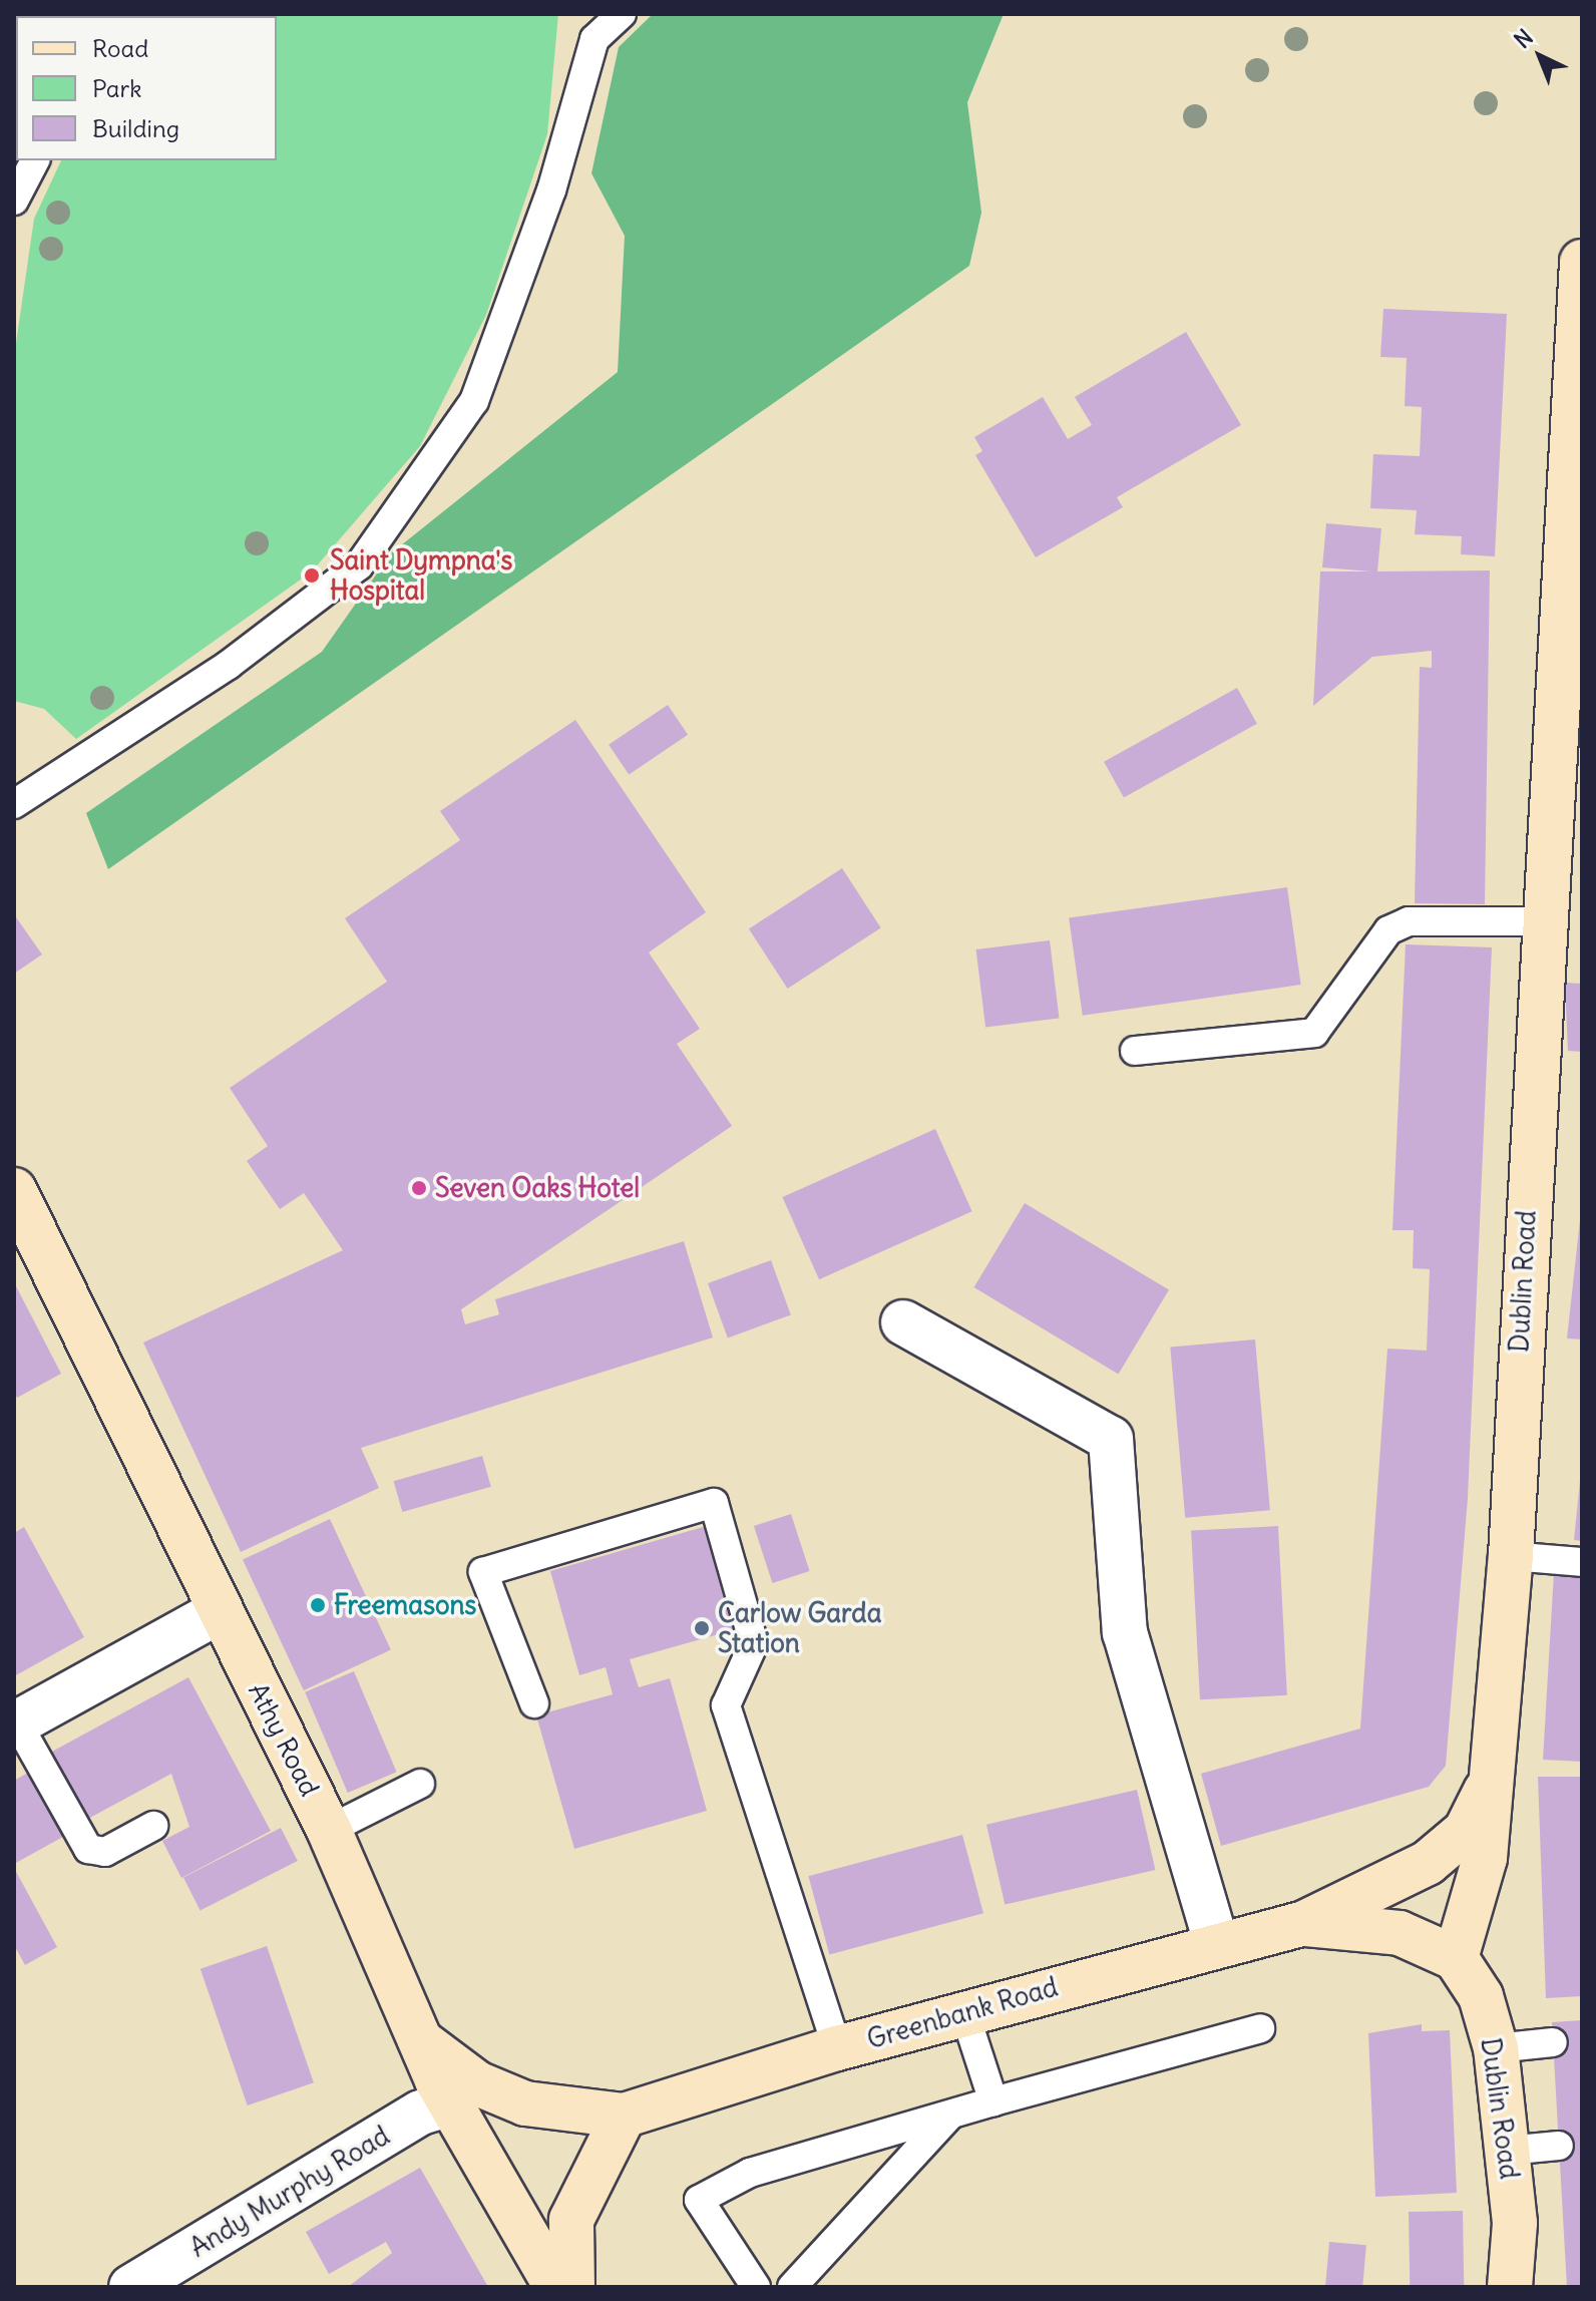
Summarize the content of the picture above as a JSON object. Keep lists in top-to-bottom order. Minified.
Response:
{"streets":{"main road":["Dublin Road","Athy Road","Greenbank Road"],"street":["Andy Murphy Road"]},"crossings":[["Dublin Road","Greenbank Road"],["Athy Road","Greenbank Road"],["Athy Road","Andy Murphy Road"]],"places":["Saint Dympna's Hospital","Seven Oaks Hotel","Freemasons","Carlow Garda Station"],"legend":["Road","Park","Building"],"north":"top left"}
